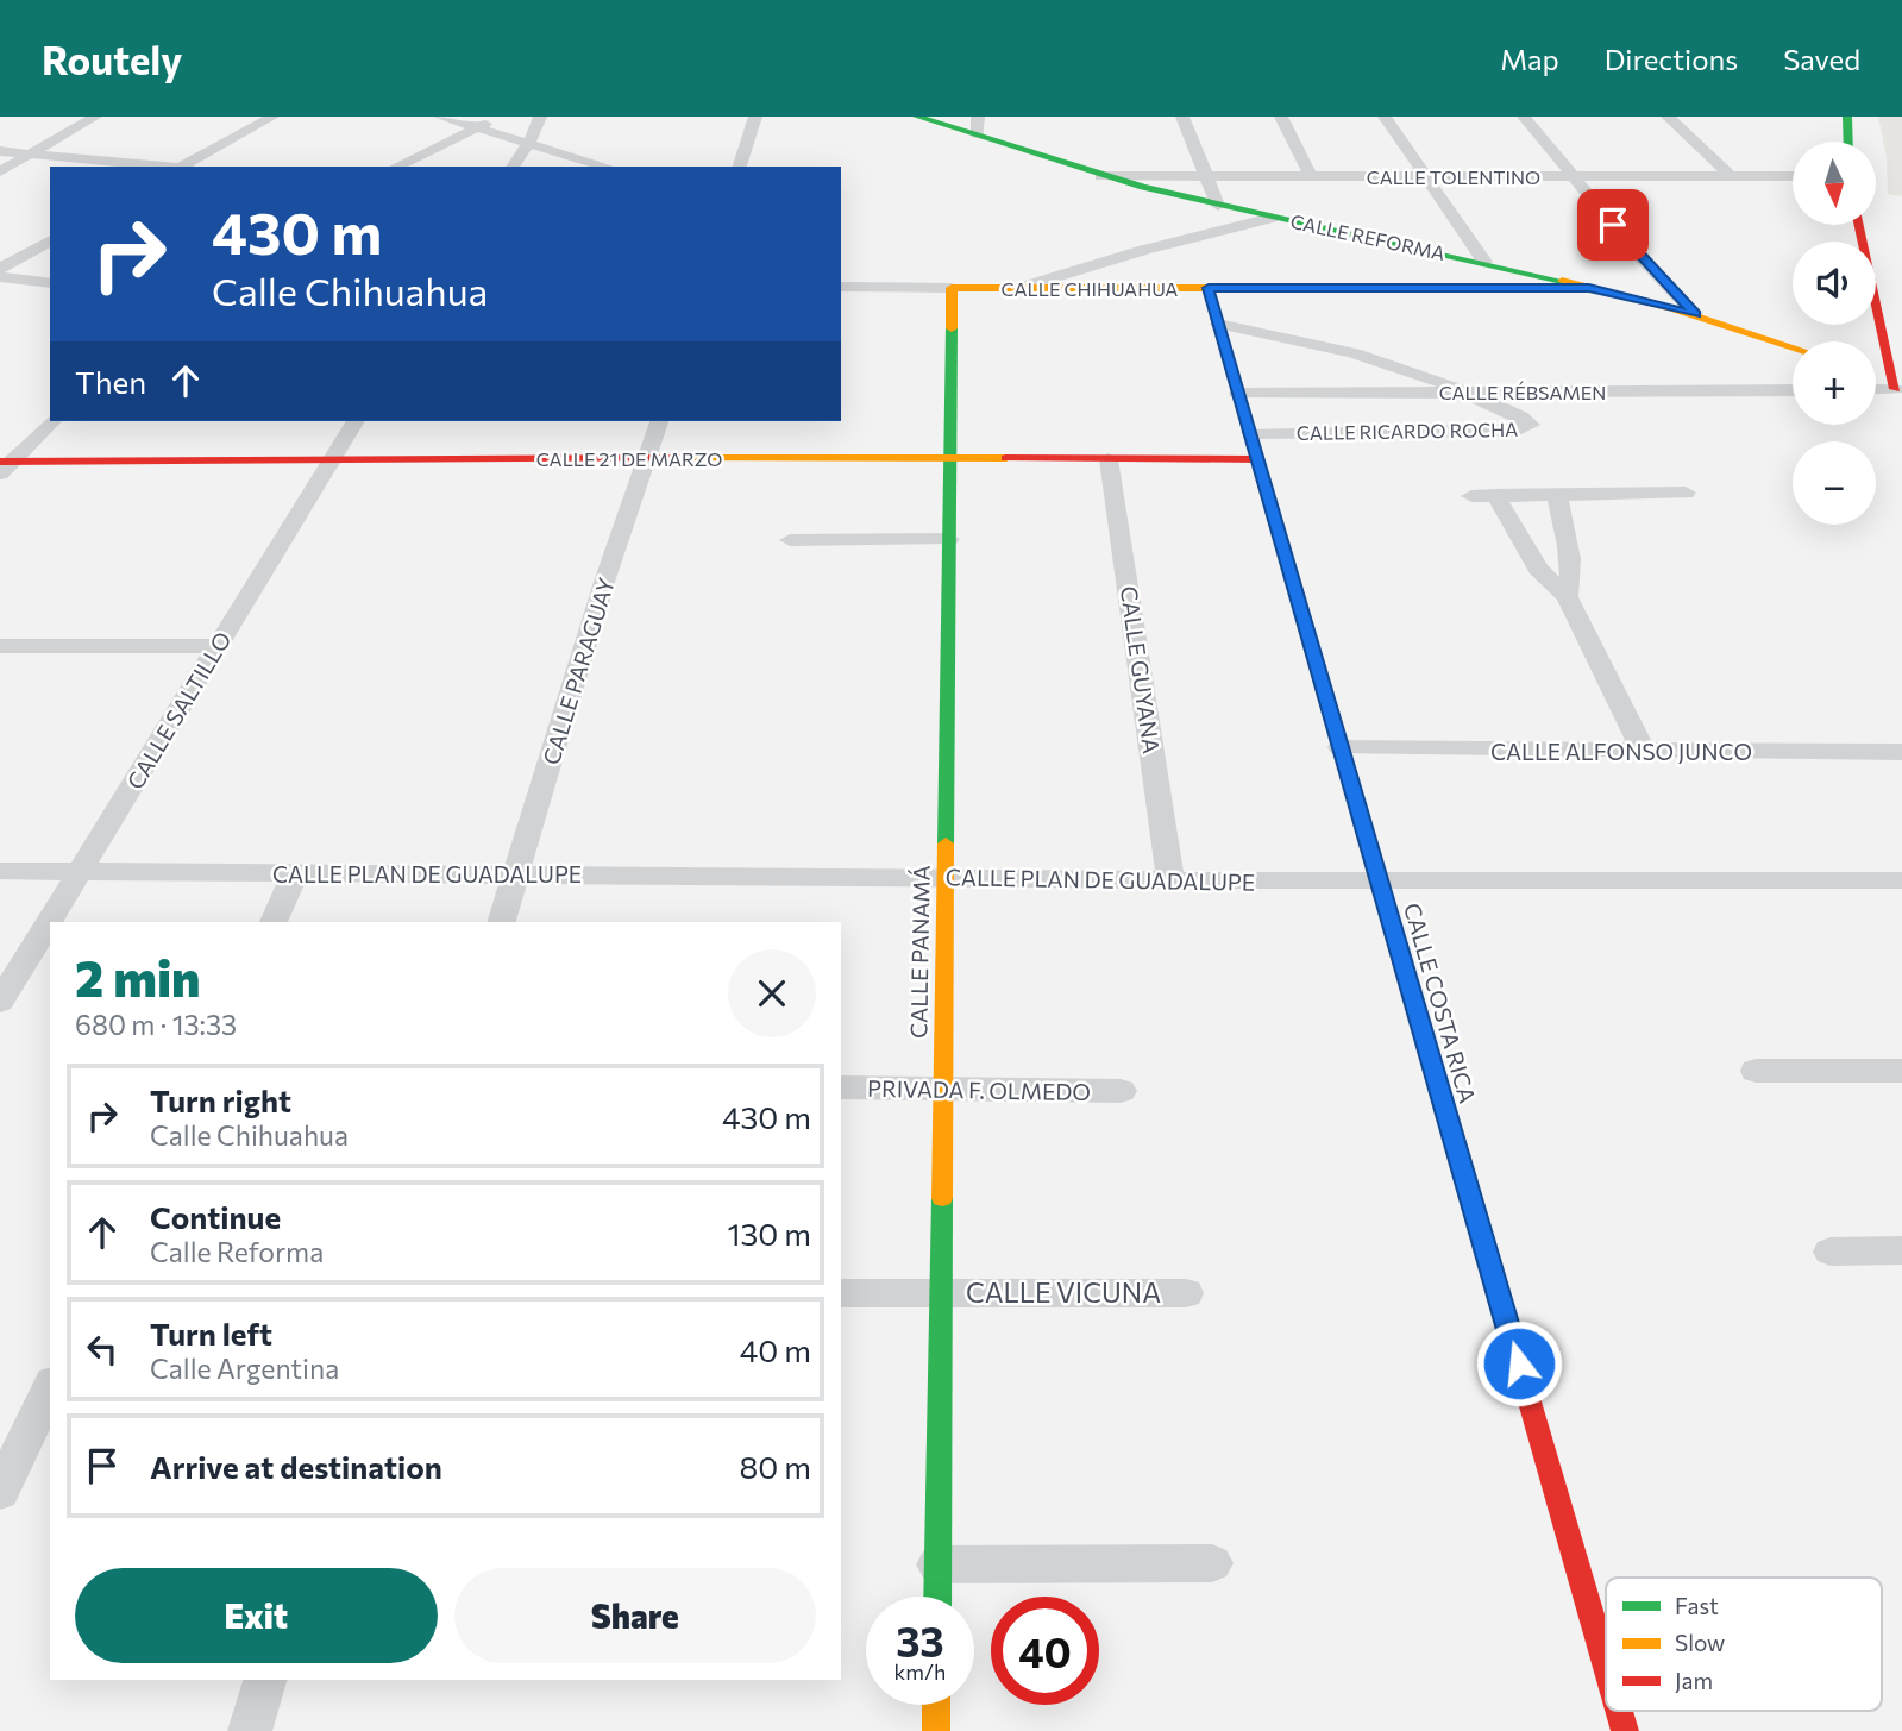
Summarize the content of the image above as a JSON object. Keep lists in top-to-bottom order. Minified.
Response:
{"streets":{"street":["CALLE TOLENTINO","CALLE REFORMA","CALLE CHIHUAHUA","CALLE RÉBSAMEN","CALLE RICARDO ROCHA","CALLE 21 DE MARZO","CALLE GUYANA","CALLE PARAGUAY","CALLE SALTILLO","CALLE ALFONSO JUNCO","CALLE PLAN DE GUADALUPE","CALLE PANAMÁ","CALLE COSTA RICA","PRIVADA F. OLMEDO","CALLE VICUNA"]},"crossings":[["CALLE TOLENTINO","CALLE REFORMA"],["CALLE REFORMA","CALLE CHIHUAHUA"],["CALLE CHIHUAHUA","CALLE PANAMÁ"],["CALLE CHIHUAHUA","CALLE COSTA RICA"],["CALLE RÉBSAMEN","CALLE RICARDO ROCHA"],["CALLE RÉBSAMEN","CALLE COSTA RICA"],["CALLE RICARDO ROCHA","CALLE COSTA RICA"],["CALLE 21 DE MARZO","CALLE GUYANA"],["CALLE 21 DE MARZO","CALLE PARAGUAY"],["CALLE 21 DE MARZO","CALLE SALTILLO"],["CALLE 21 DE MARZO","CALLE PANAMÁ"],["CALLE 21 DE MARZO","CALLE COSTA RICA"],["CALLE GUYANA","CALLE PLAN DE GUADALUPE"],["CALLE PARAGUAY","CALLE PLAN DE GUADALUPE"],["CALLE SALTILLO","CALLE PLAN DE GUADALUPE"],["CALLE ALFONSO JUNCO","CALLE COSTA RICA"],["CALLE PLAN DE GUADALUPE","CALLE PANAMÁ"],["CALLE PLAN DE GUADALUPE","CALLE COSTA RICA"],["CALLE PANAMÁ","PRIVADA F. OLMEDO"],["CALLE PANAMÁ","CALLE VICUNA"]],"legend":["Fast","Slow","Jam"],"north":"bottom","page":{"header":"Routely","nav":["Map","Directions","Saved"],"map_buttons":["+","−"],"turn":["430 m","Calle Chihuahua"],"then":"Then","heading":["2 min","680 m · 13:33"],"list":[{"name":"Turn right","note":"Calle Chihuahua","value":"430 m"},{"name":"Continue","note":"Calle Reforma","value":"130 m"},{"name":"Turn left","note":"Calle Argentina","value":"40 m"},{"name":"Arrive at destination","value":"80 m"}],"buttons":["Exit","Share"],"speed":"33 km/h","limit":"40"}}
